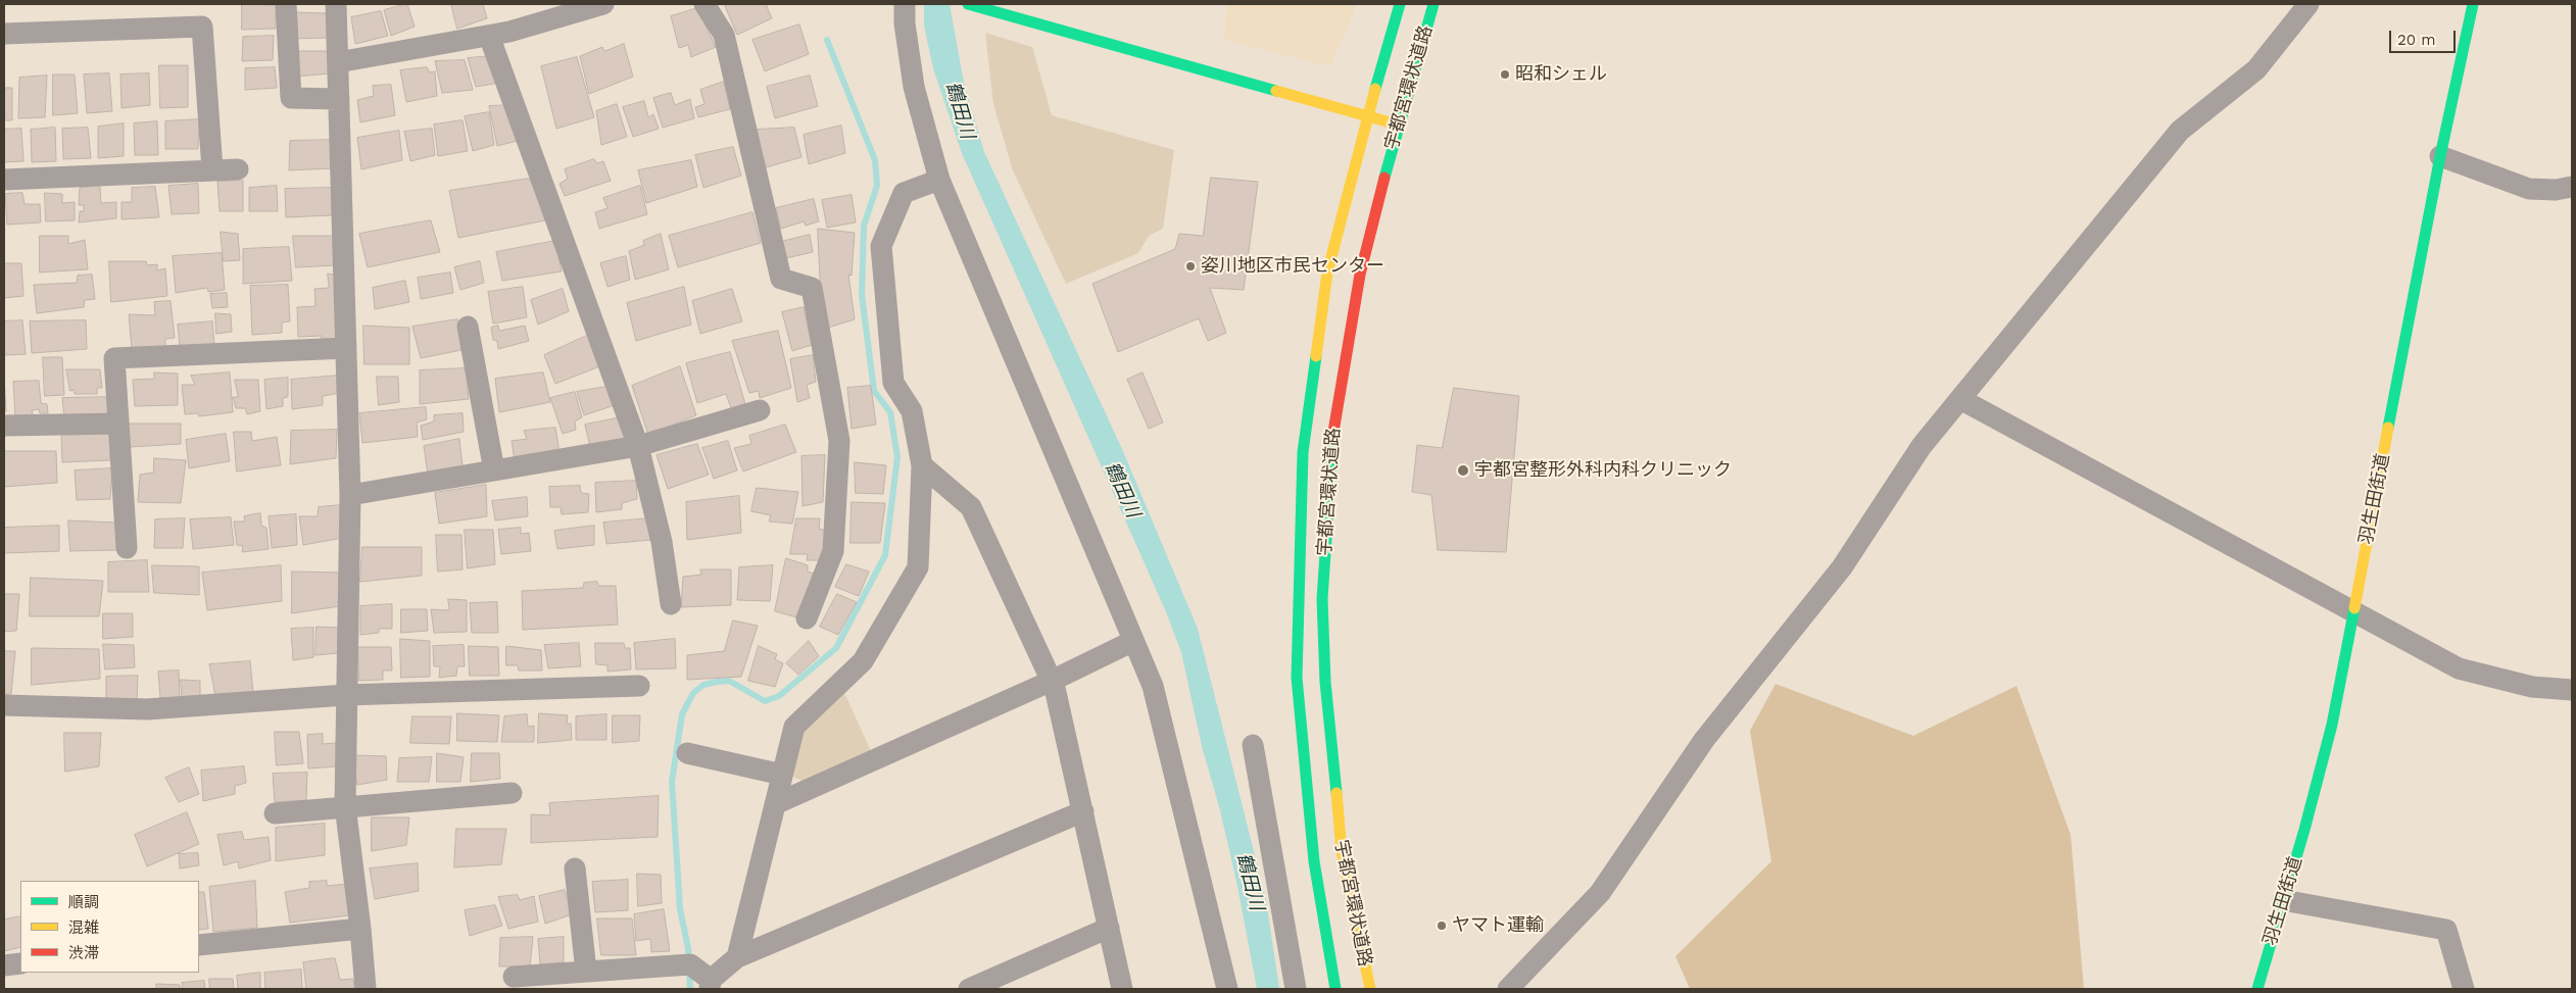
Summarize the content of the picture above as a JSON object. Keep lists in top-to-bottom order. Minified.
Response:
{"streets":{"main road":["宇都宮環状道路","羽生田街道"]},"water":["鶴田川"],"places":["昭和シェル","姿川地区市民センター","宇都宮整形外科内科クリニック","ヤマト運輸"],"legend":["順調","混雑","渋滞"],"scale_bar":"20 m"}
